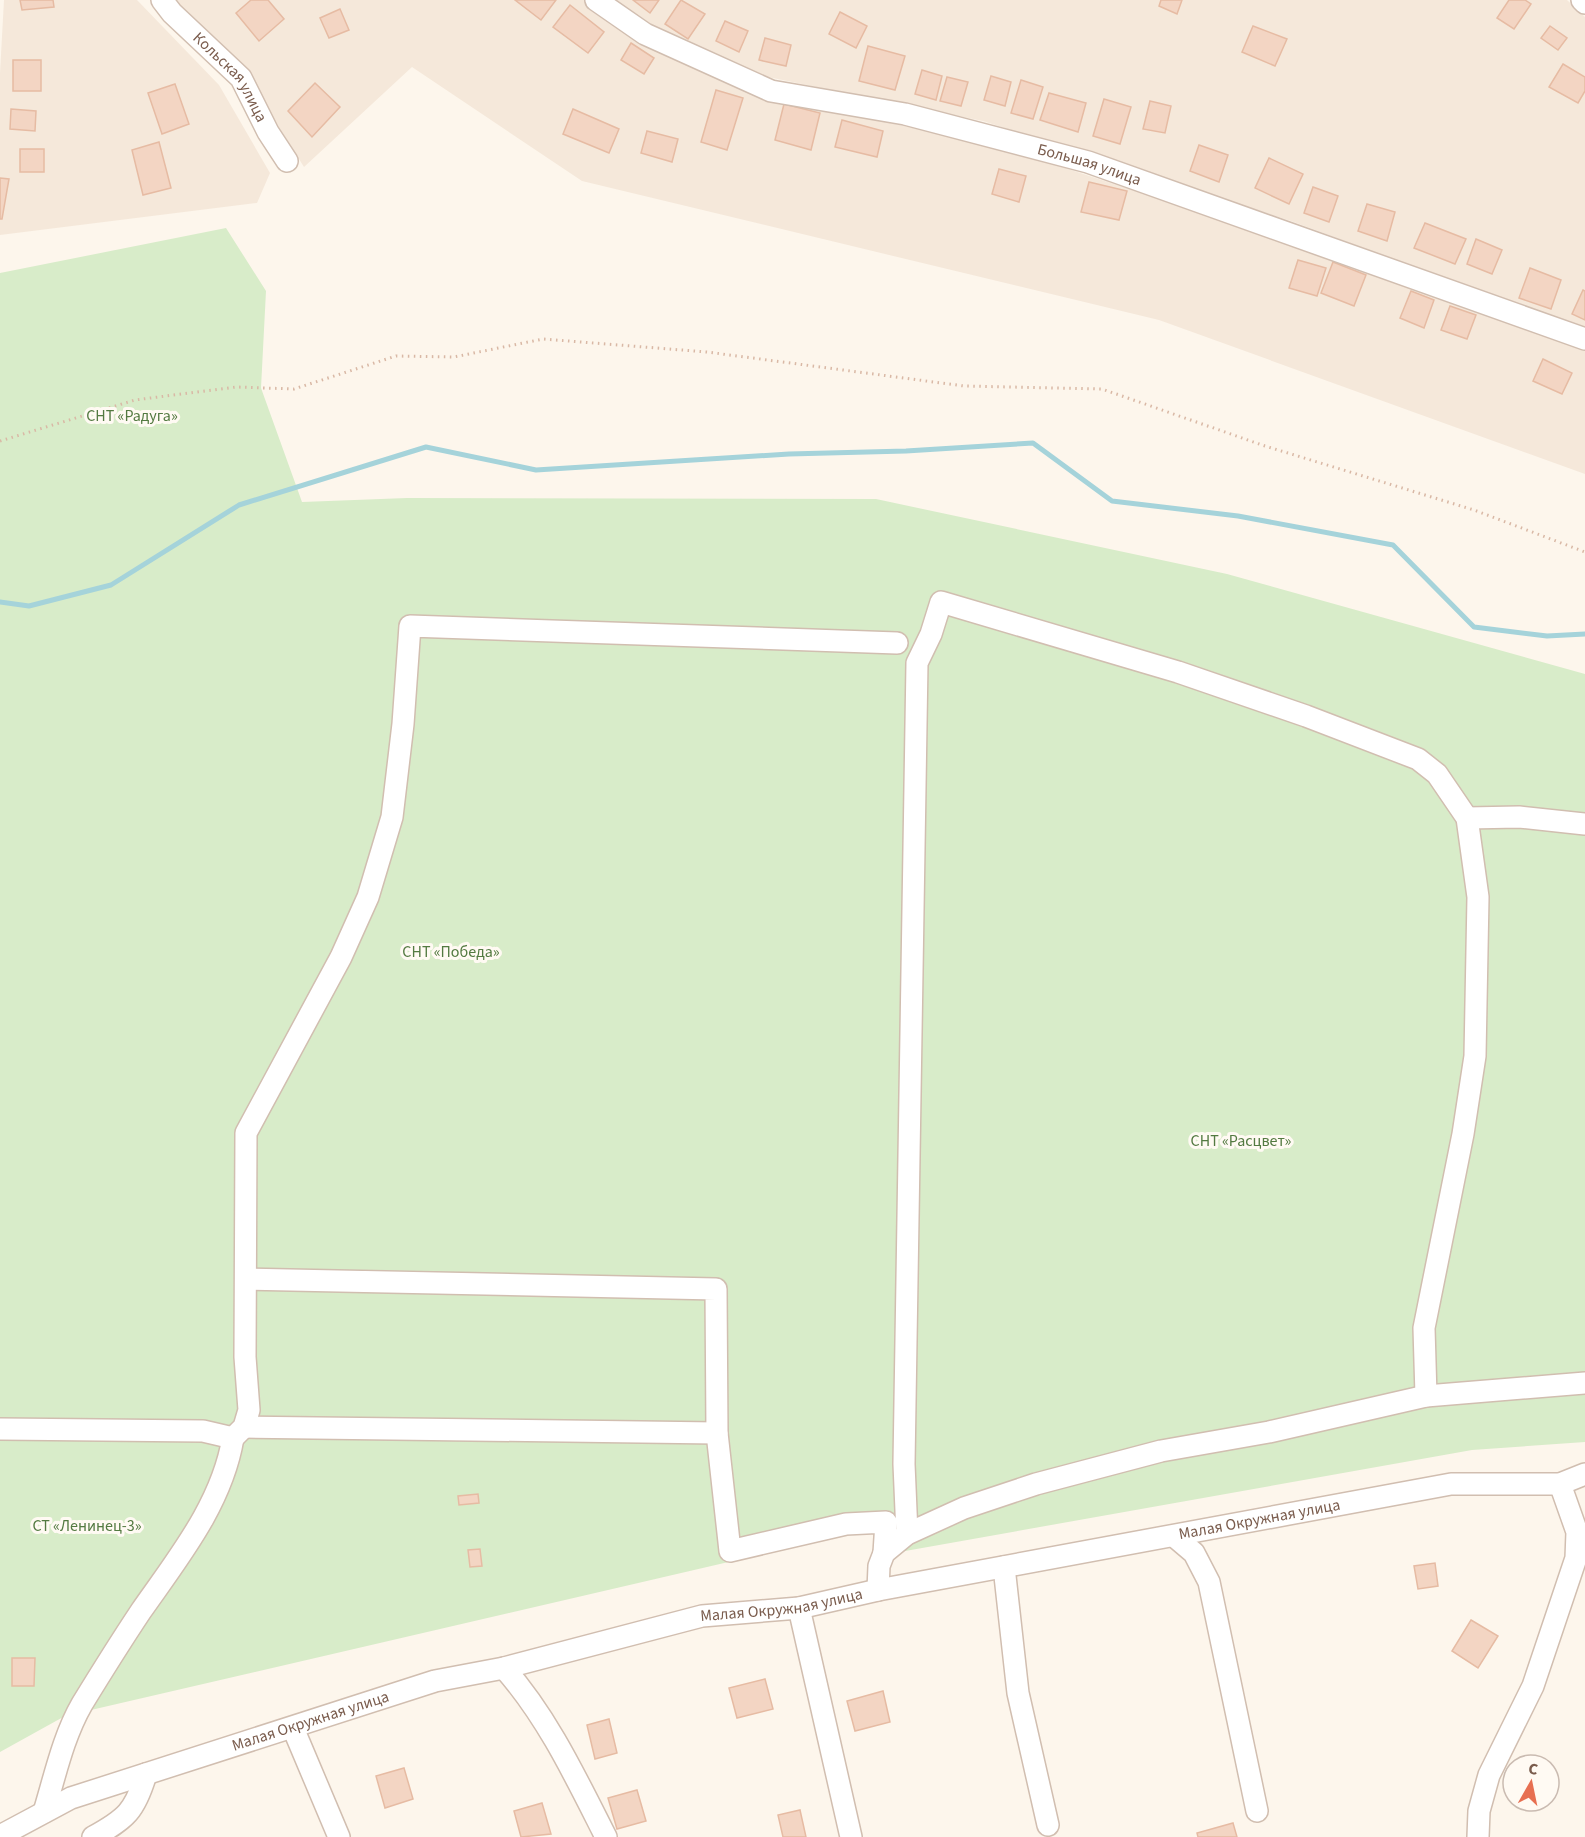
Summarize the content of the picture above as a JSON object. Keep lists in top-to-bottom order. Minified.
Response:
{"streets":{"street":["Кольская улица","Большая улица","Малая Окружная улица"]},"parks":["СНТ «Радуга»","СНТ «Победа»","СНТ «Расцвет»","СТ «Ленинец-3»"],"north":"top"}
